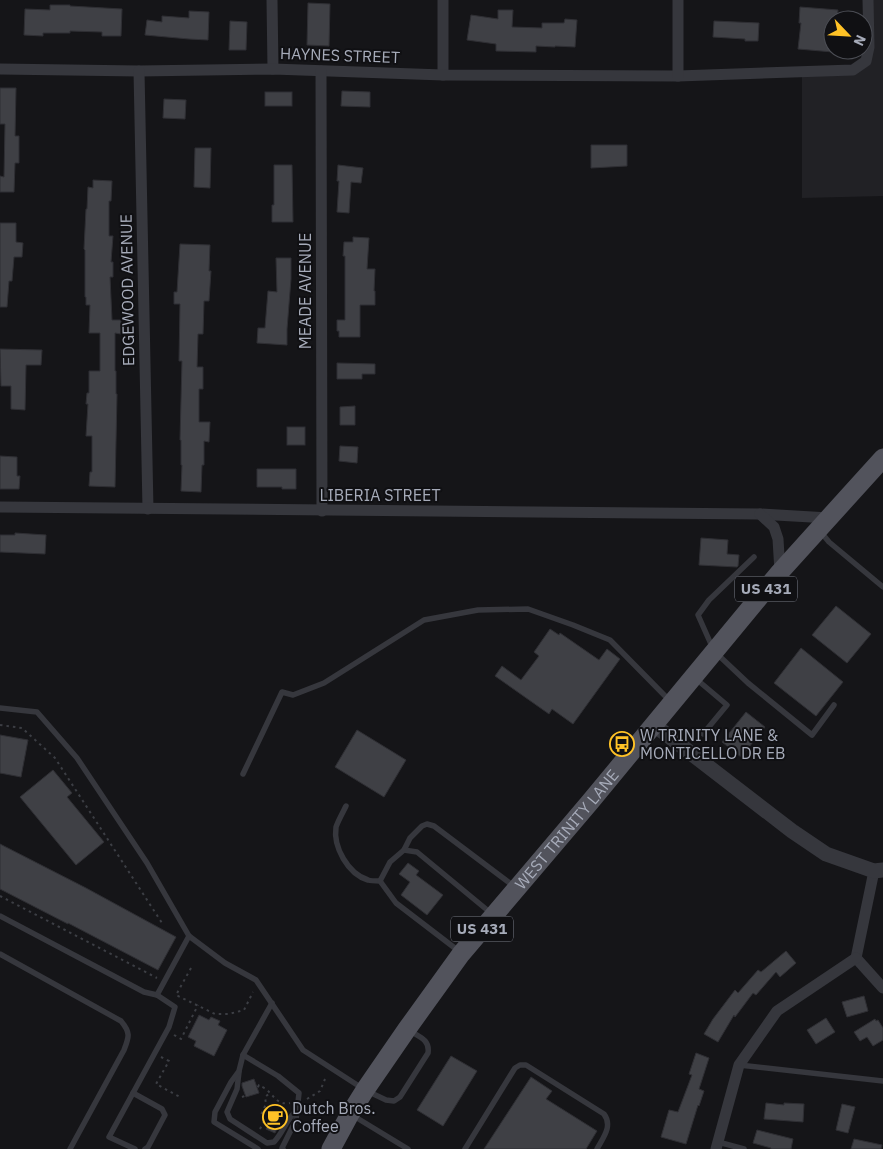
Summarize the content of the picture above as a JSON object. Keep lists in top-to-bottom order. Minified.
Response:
{"streets":{"main road":["US 431","WEST TRINITY LANE"],"street":["HAYNES STREET","EDGEWOOD AVENUE","MEADE AVENUE","LIBERIA STREET"]},"crossings":[["HAYNES STREET","EDGEWOOD AVENUE"],["HAYNES STREET","MEADE AVENUE"],["EDGEWOOD AVENUE","LIBERIA STREET"],["MEADE AVENUE","LIBERIA STREET"],["LIBERIA STREET","WEST TRINITY LANE"]],"places":{"bus stop":["W TRINITY LANE & MONTICELLO DR EB"],"cafe":["Dutch Bros. Coffee"]},"north":"bottom right"}
